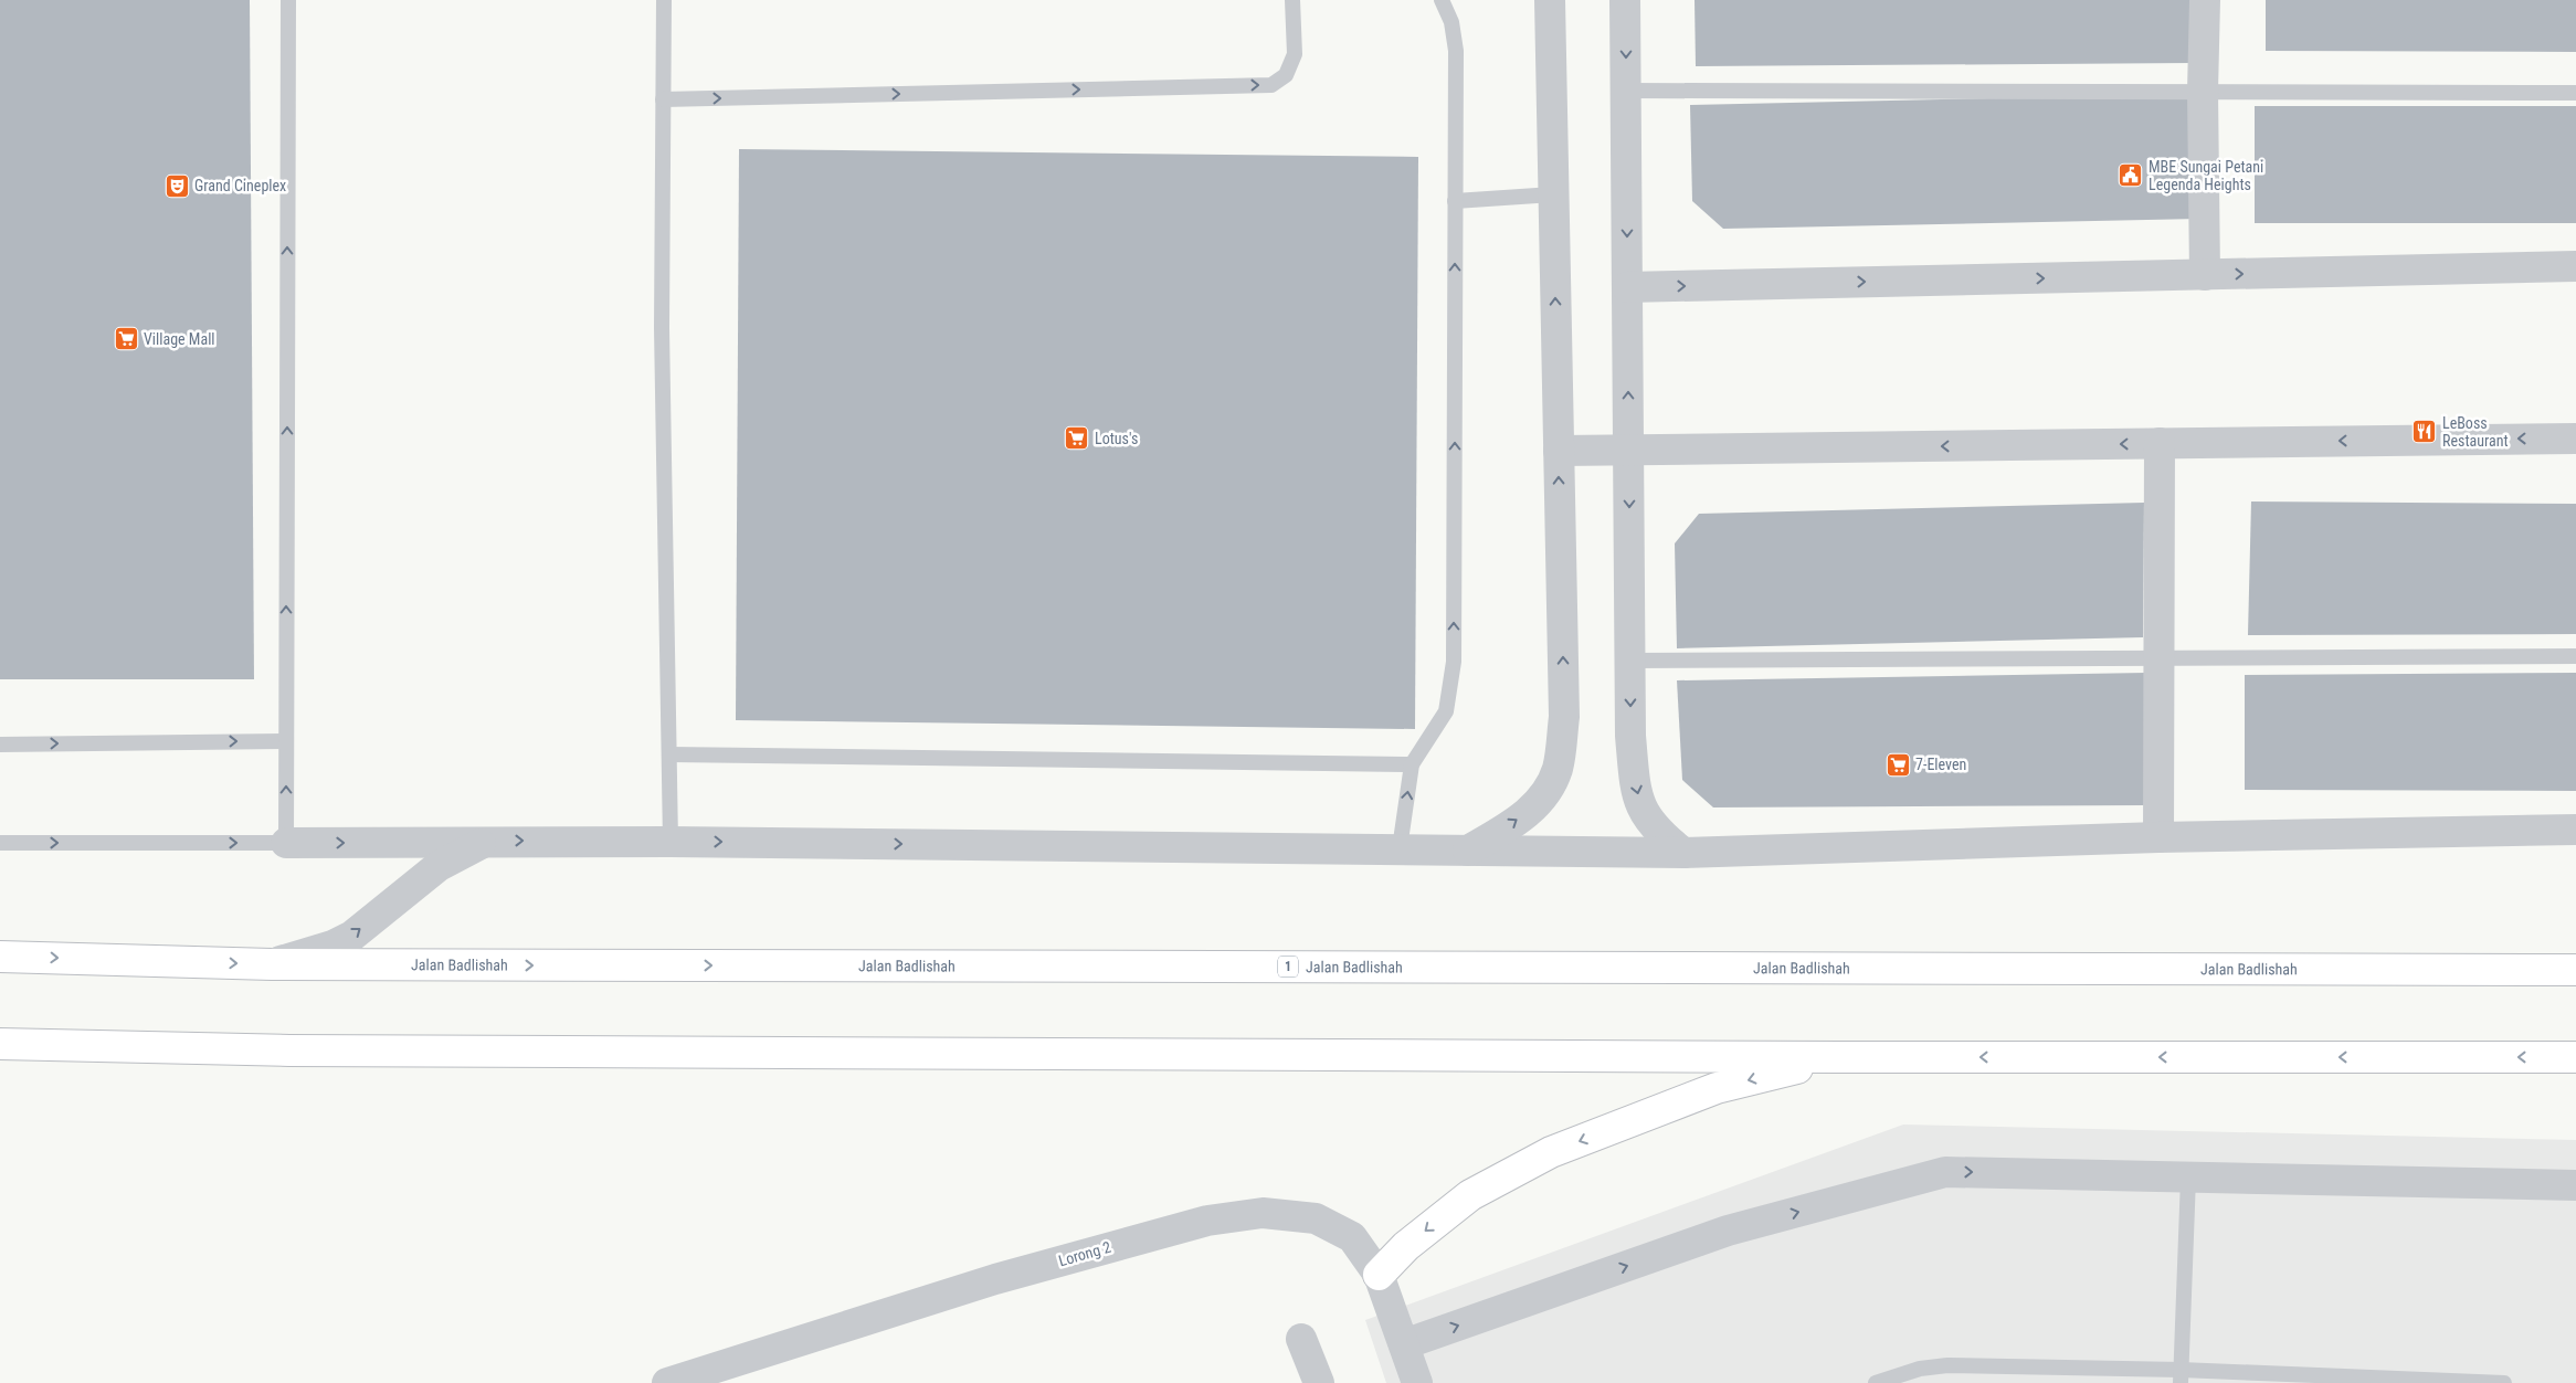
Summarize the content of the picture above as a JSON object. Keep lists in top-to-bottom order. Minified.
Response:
{"streets":{"main road":["Jalan Badlishah","1"],"street":["Lorong 2"]},"places":{"public building":["MBE Sungai Petani Legenda Heights"],"theatre":["Grand Cineplex"],"supermarket":["Village Mall","Lotus's","7-Eleven"],"restaurant":["LeBoss Restaurant"]}}
